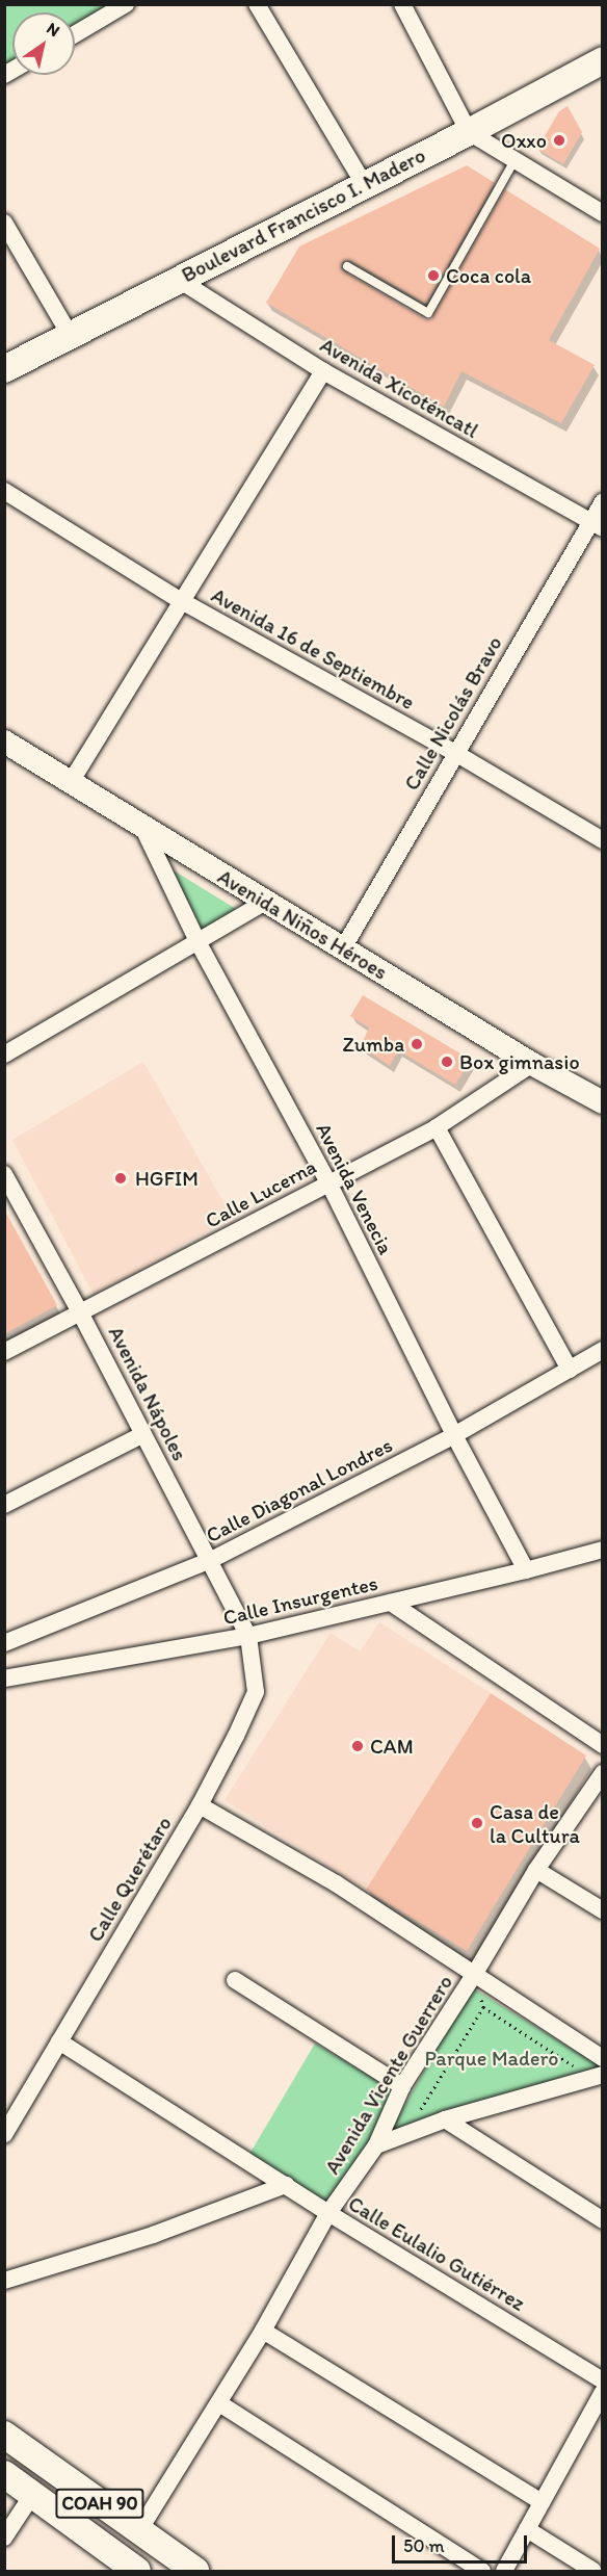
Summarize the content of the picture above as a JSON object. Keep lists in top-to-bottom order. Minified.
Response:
{"streets":{"main road":["Boulevard Francisco I. Madero","COAH 90"],"street":["Avenida Xicoténcatl","Avenida 16 de Septiembre","Calle Nicolás Bravo","Avenida Niños Héroes","Avenida Venecia","Calle Lucerna","Avenida Nápoles","Calle Diagonal Londres","Calle Insurgentes","Calle Querétaro","Avenida Vicente Guerrero","Calle Eulalio Gutiérrez"]},"crossings":[["Boulevard Francisco I. Madero","Avenida Xicoténcatl"],["Avenida Xicoténcatl","Calle Nicolás Bravo"],["Avenida 16 de Septiembre","Calle Nicolás Bravo"],["Calle Nicolás Bravo","Avenida Niños Héroes"],["Avenida Niños Héroes","Avenida Venecia"],["Avenida Niños Héroes","Calle Lucerna"],["Avenida Venecia","Calle Lucerna"],["Avenida Venecia","Calle Diagonal Londres"],["Avenida Venecia","Calle Insurgentes"],["Calle Lucerna","Avenida Nápoles"],["Avenida Nápoles","Calle Diagonal Londres"],["Avenida Nápoles","Calle Insurgentes"],["Avenida Nápoles","Calle Querétaro"],["Calle Insurgentes","Calle Querétaro"],["Calle Querétaro","Calle Eulalio Gutiérrez"],["Avenida Vicente Guerrero","Calle Eulalio Gutiérrez"],["Avenida Vicente Guerrero","COAH 90"]],"parks":["Parque Madero"],"places":["Oxxo","Coca cola","Zumba","Box gimnasio","HGFIM","CAM","Casa de la Cultura"],"scale_bar":"50 m","north":"top right"}
